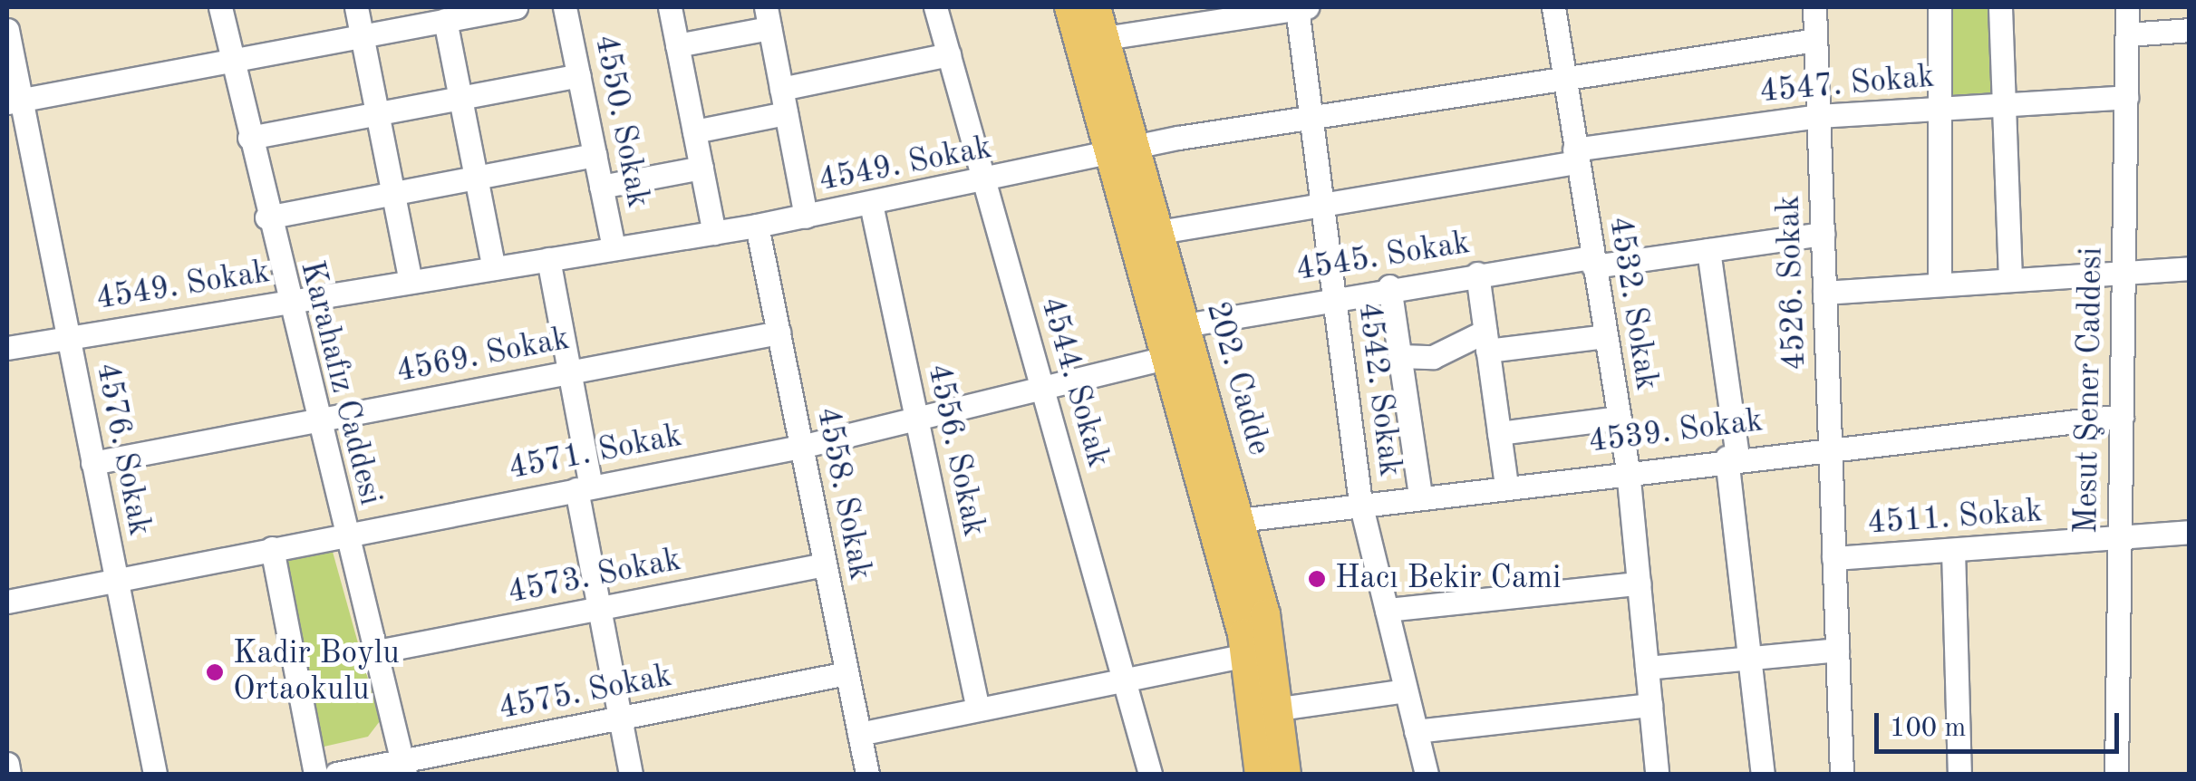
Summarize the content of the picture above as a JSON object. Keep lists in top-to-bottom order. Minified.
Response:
{"streets":{"main road":["202. Cadde"],"street":["4547. Sokak","4550. Sokak","4549. Sokak","4545. Sokak","4526. Sokak","4532. Sokak","4569. Sokak","4544. Sokak","Karahafız Caddesi","4542. Sokak","Mesut Şener Caddesi","4539. Sokak","4576. Sokak","4556. Sokak","4571. Sokak","4558. Sokak","4511. Sokak","4573. Sokak","4575. Sokak"]},"crossings":[["4547. Sokak","4526. Sokak"],["4547. Sokak","4532. Sokak"],["4547. Sokak","202. Cadde"],["4547. Sokak","4542. Sokak"],["4547. Sokak","Mesut Şener Caddesi"],["4550. Sokak","4549. Sokak"],["4549. Sokak","4526. Sokak"],["4549. Sokak","4532. Sokak"],["4549. Sokak","202. Cadde"],["4549. Sokak","4544. Sokak"],["4549. Sokak","Karahafız Caddesi"],["4549. Sokak","4542. Sokak"],["4549. Sokak","4576. Sokak"],["4549. Sokak","4556. Sokak"],["4549. Sokak","4558. Sokak"],["4545. Sokak","4526. Sokak"],["4545. Sokak","4532. Sokak"],["4545. Sokak","202. Cadde"],["4545. Sokak","4542. Sokak"],["4545. Sokak","4571. Sokak"],["4526. Sokak","4539. Sokak"],["4526. Sokak","4511. Sokak"],["4532. Sokak","4539. Sokak"],["4569. Sokak","Karahafız Caddesi"],["4569. Sokak","4576. Sokak"],["4569. Sokak","4558. Sokak"],["202. Cadde","4539. Sokak"],["202. Cadde","4571. Sokak"],["4544. Sokak","4571. Sokak"],["Karahafız Caddesi","4571. Sokak"],["Karahafız Caddesi","4573. Sokak"],["Karahafız Caddesi","4575. Sokak"],["4542. Sokak","4539. Sokak"],["Mesut Şener Caddesi","4539. Sokak"],["Mesut Şener Caddesi","4511. Sokak"],["4576. Sokak","4571. Sokak"],["4556. Sokak","4571. Sokak"],["4571. Sokak","4558. Sokak"],["4558. Sokak","4573. Sokak"],["4558. Sokak","4575. Sokak"]],"places":["Hacı Bekir Cami","Kadir Boylu Ortaokulu"],"scale_bar":"100 m"}
